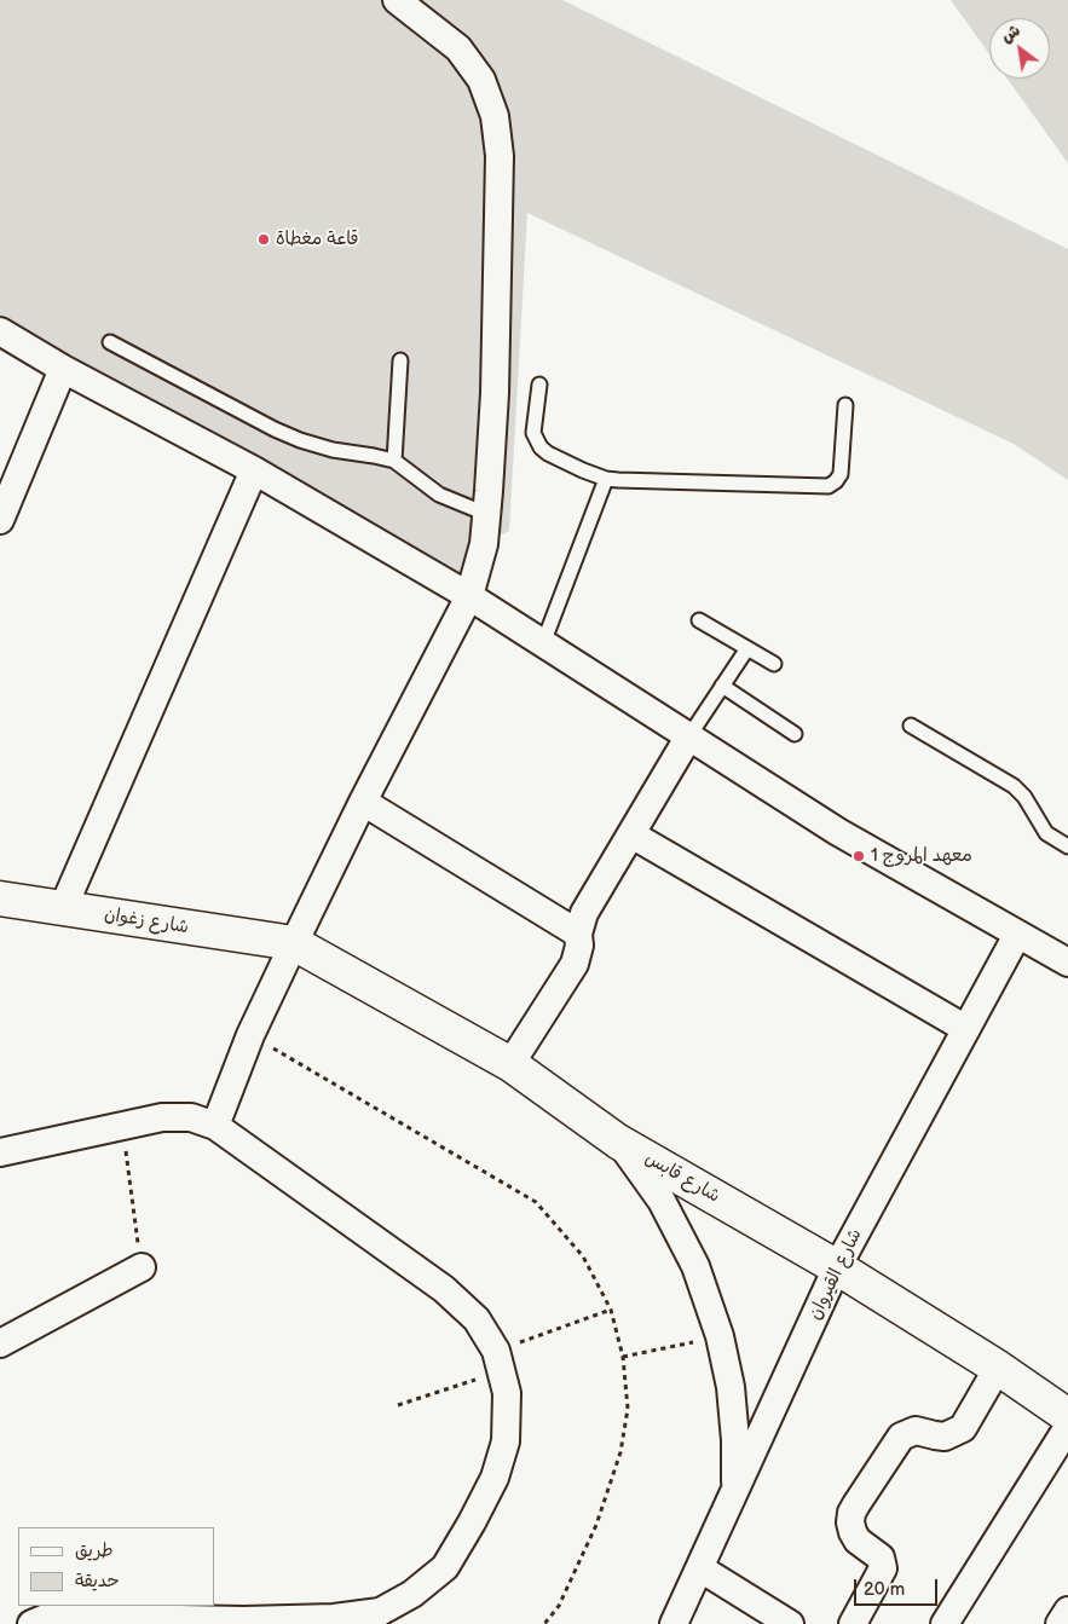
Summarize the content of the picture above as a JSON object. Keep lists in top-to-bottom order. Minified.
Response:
{"streets":{"street":["شارع زغوان","شارع قابس","شارع القيروان"]},"crossings":[["شارع زغوان","شارع قابس"],["شارع قابس","شارع القيروان"]],"places":["قاعة مغطاة","معهد المروج 1"],"legend":["طريق","حديقة"],"scale_bar":"20 m","north":"top left"}
